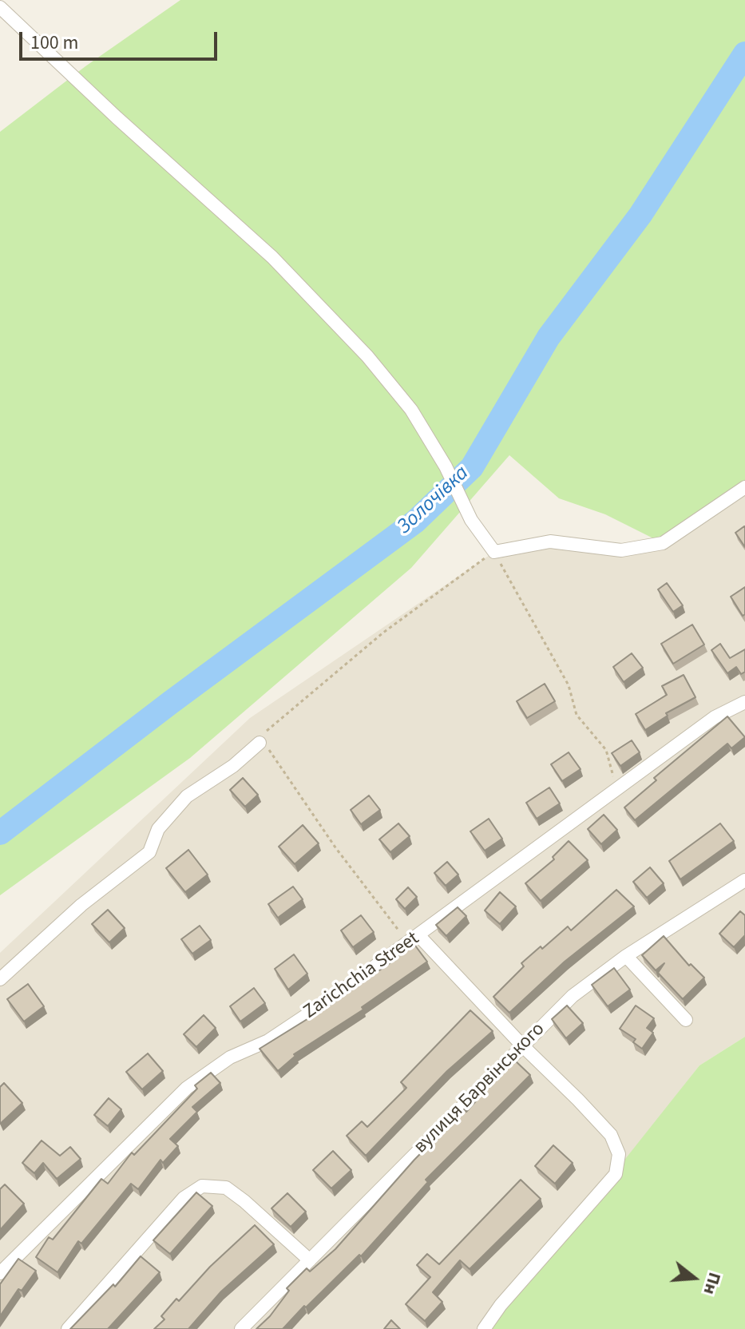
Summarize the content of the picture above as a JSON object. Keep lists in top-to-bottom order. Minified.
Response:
{"streets":{"street":["Zarichchia Street","вулиця Барвінського"]},"water":["Золочівка"],"scale_bar":"100 m","north":"right"}
